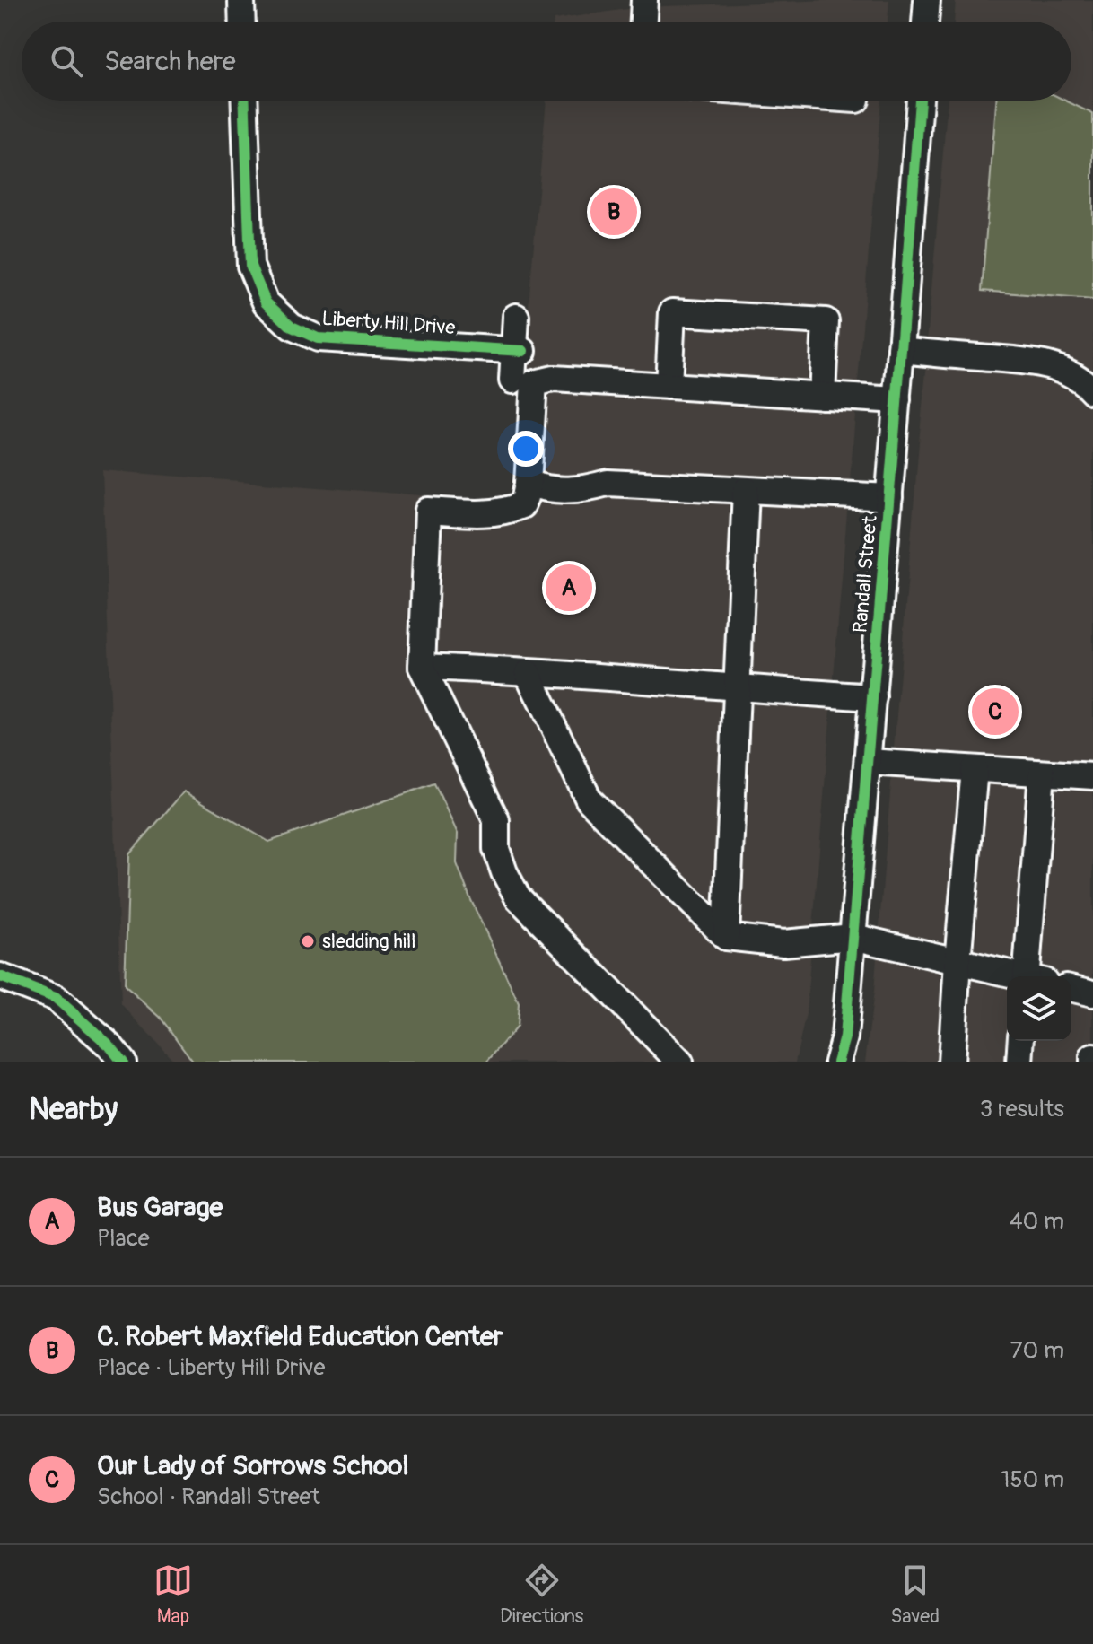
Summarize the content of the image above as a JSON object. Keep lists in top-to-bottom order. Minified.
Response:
{"streets":{"street":["Liberty Hill Drive","Randall Street"]},"places":["sledding hill"],"page":{"search":"Search here","pins":["B","A","C"],"heading":["Nearby","3 results"],"list":[{"mark":"A","name":"Bus Garage","note":"Place","value":"40 m"},{"mark":"B","name":"C. Robert Maxfield Education Center","note":"Place · Liberty Hill Drive","value":"70 m"},{"mark":"C","name":"Our Lady of Sorrows School","note":"School · Randall Street","value":"150 m"}],"nav":["Map","Directions","Saved"]}}
